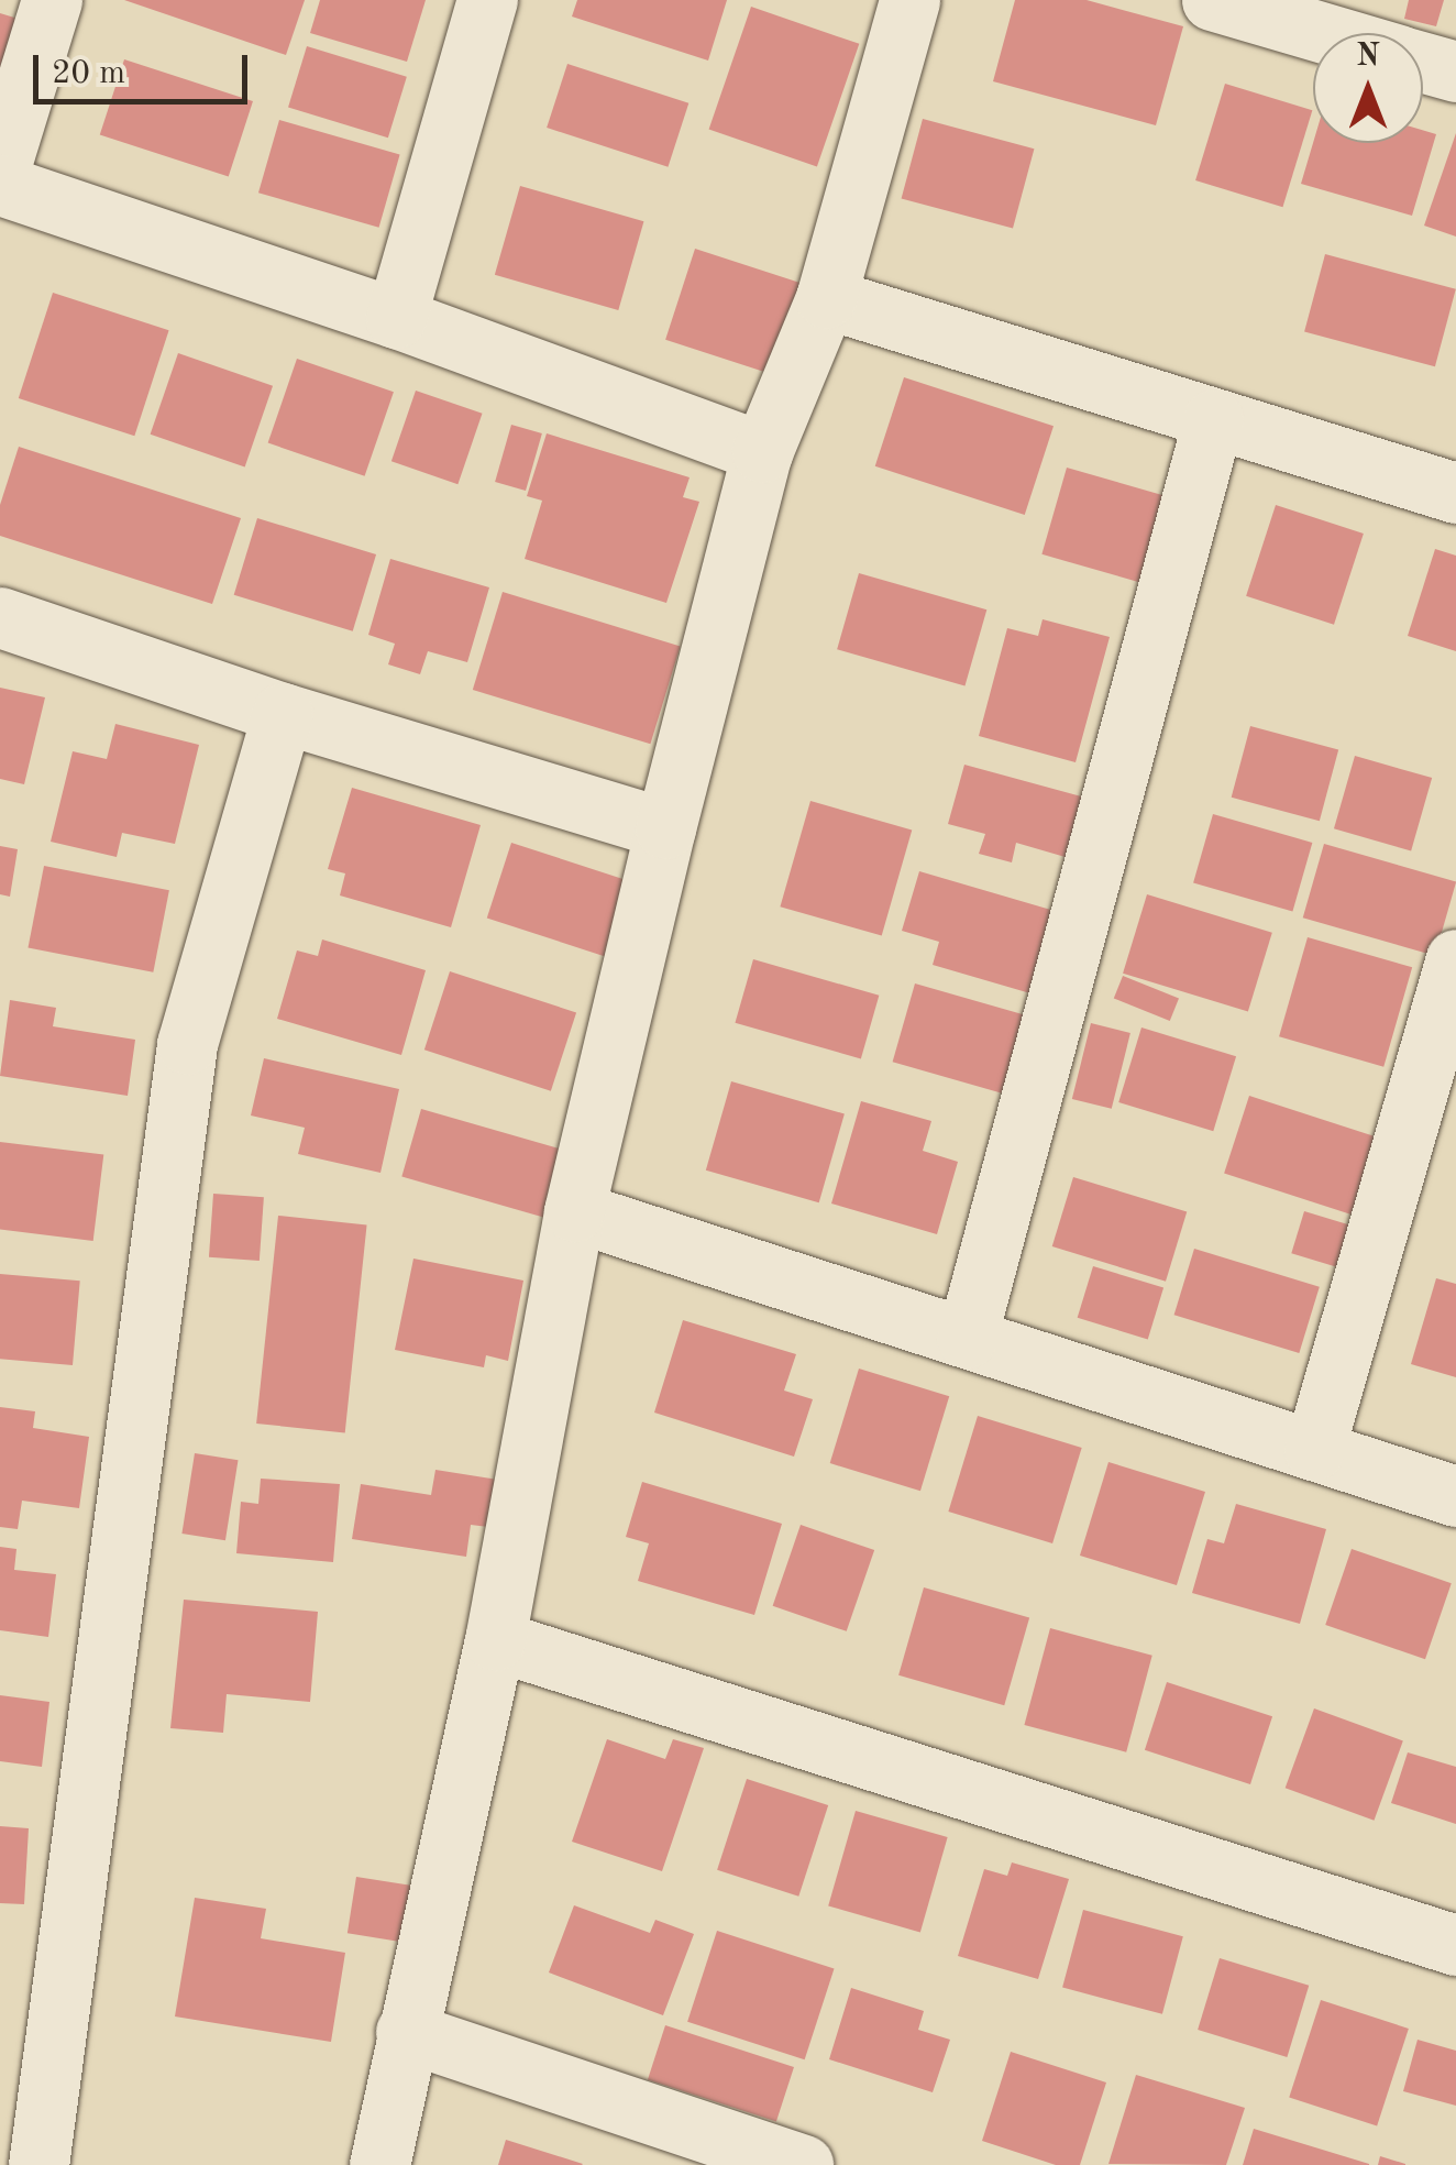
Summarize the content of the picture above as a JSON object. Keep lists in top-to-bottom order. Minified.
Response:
{"scale_bar":"20 m","north":"top"}
